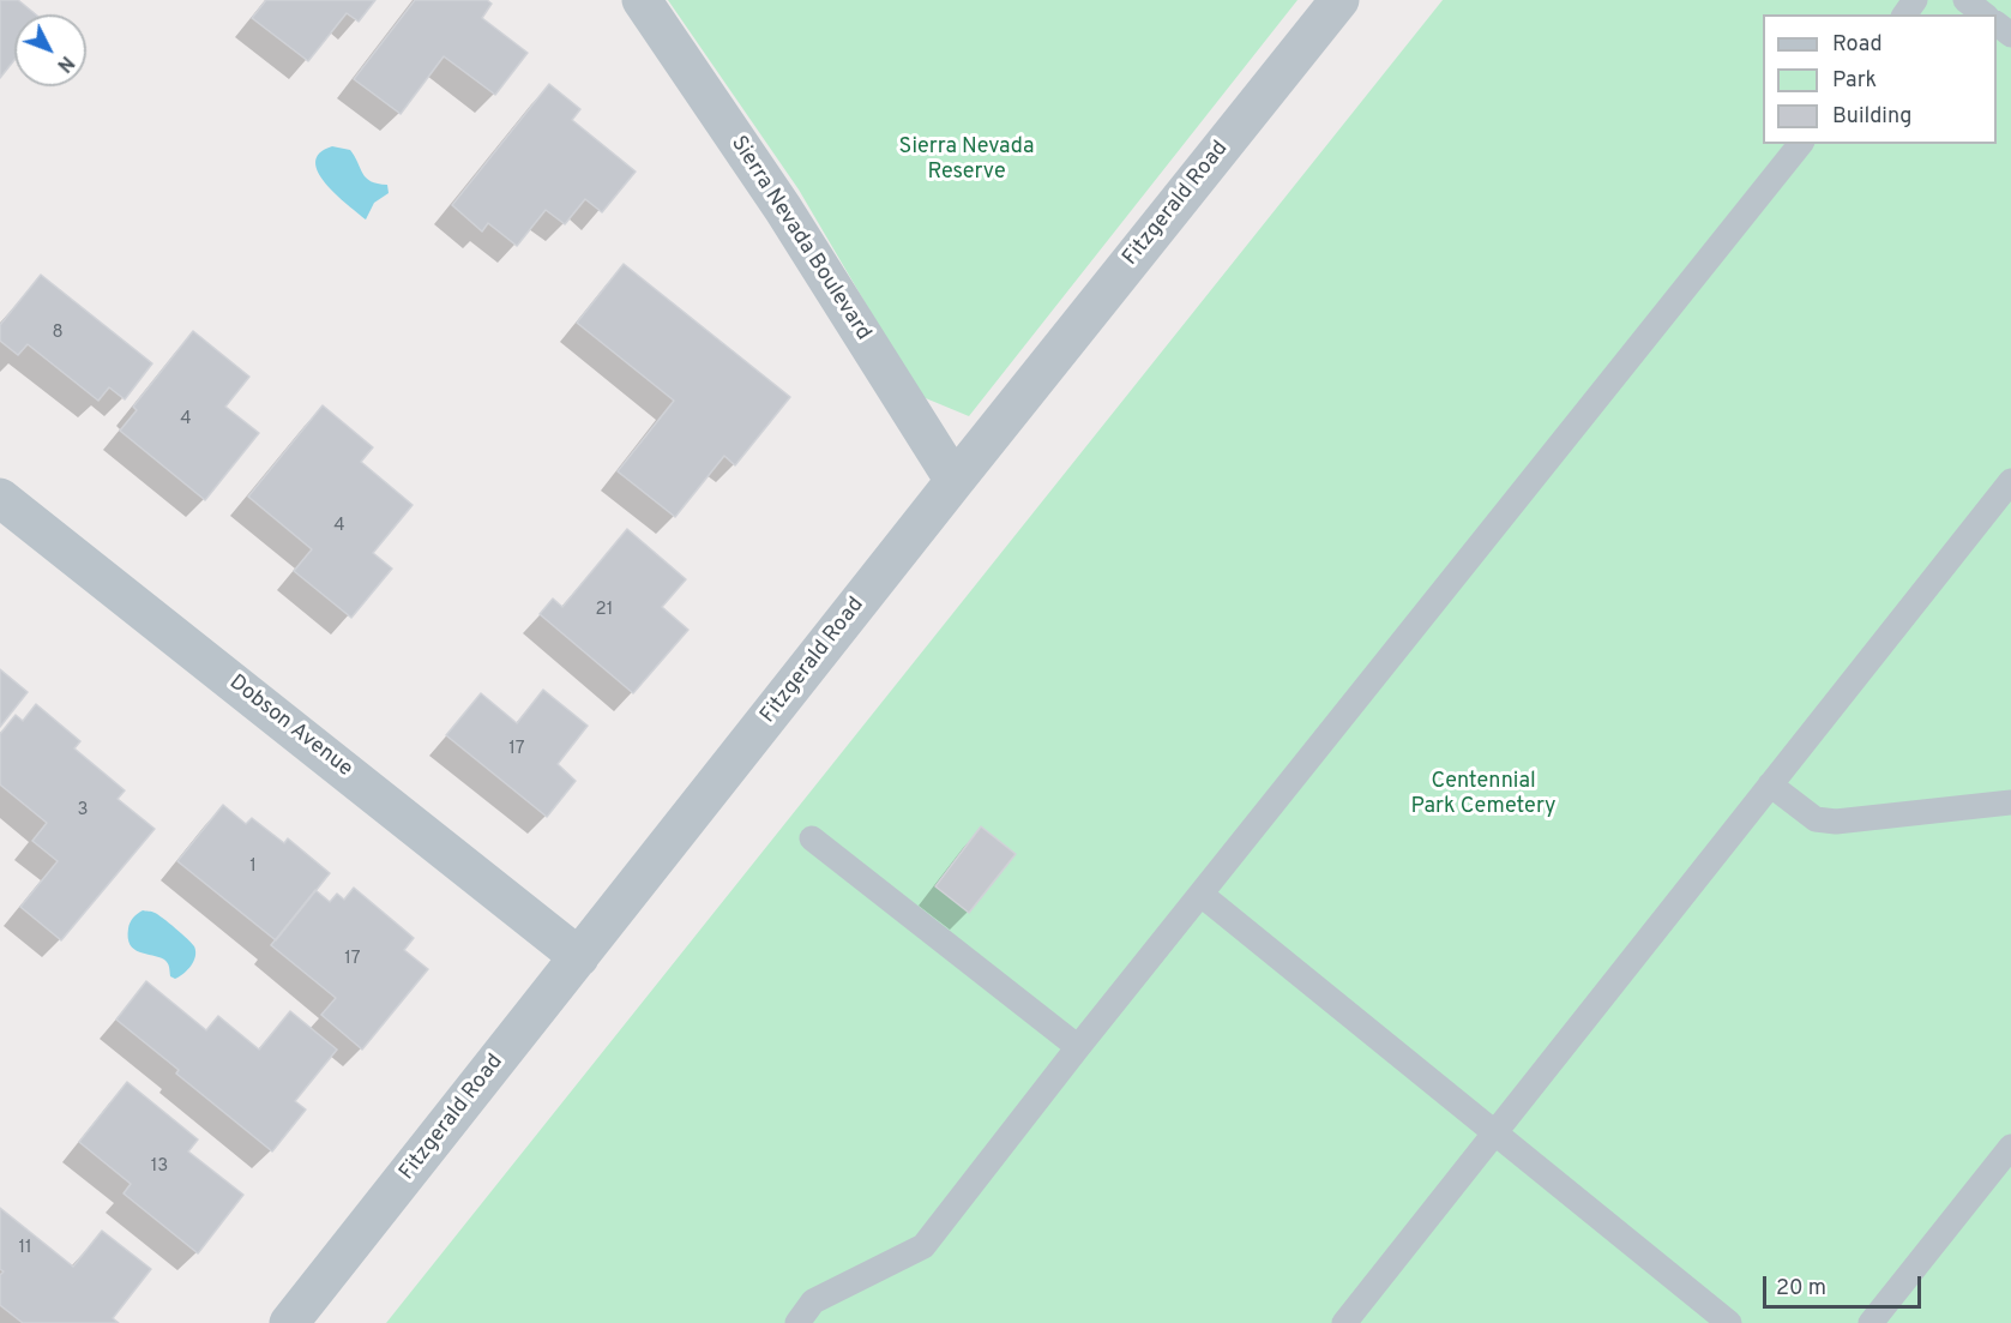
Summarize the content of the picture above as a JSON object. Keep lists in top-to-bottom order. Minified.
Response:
{"streets":{"street":["Fitzgerald Road","Sierra Nevada Boulevard","Dobson Avenue"]},"crossings":[["Fitzgerald Road","Sierra Nevada Boulevard"],["Fitzgerald Road","Dobson Avenue"]],"parks":["Sierra Nevada Reserve","Centennial Park Cemetery"],"house_numbers":["8","4","4","21","17","3","1","17","13","11"],"legend":["Road","Park","Building"],"scale_bar":"20 m","north":"bottom right"}
